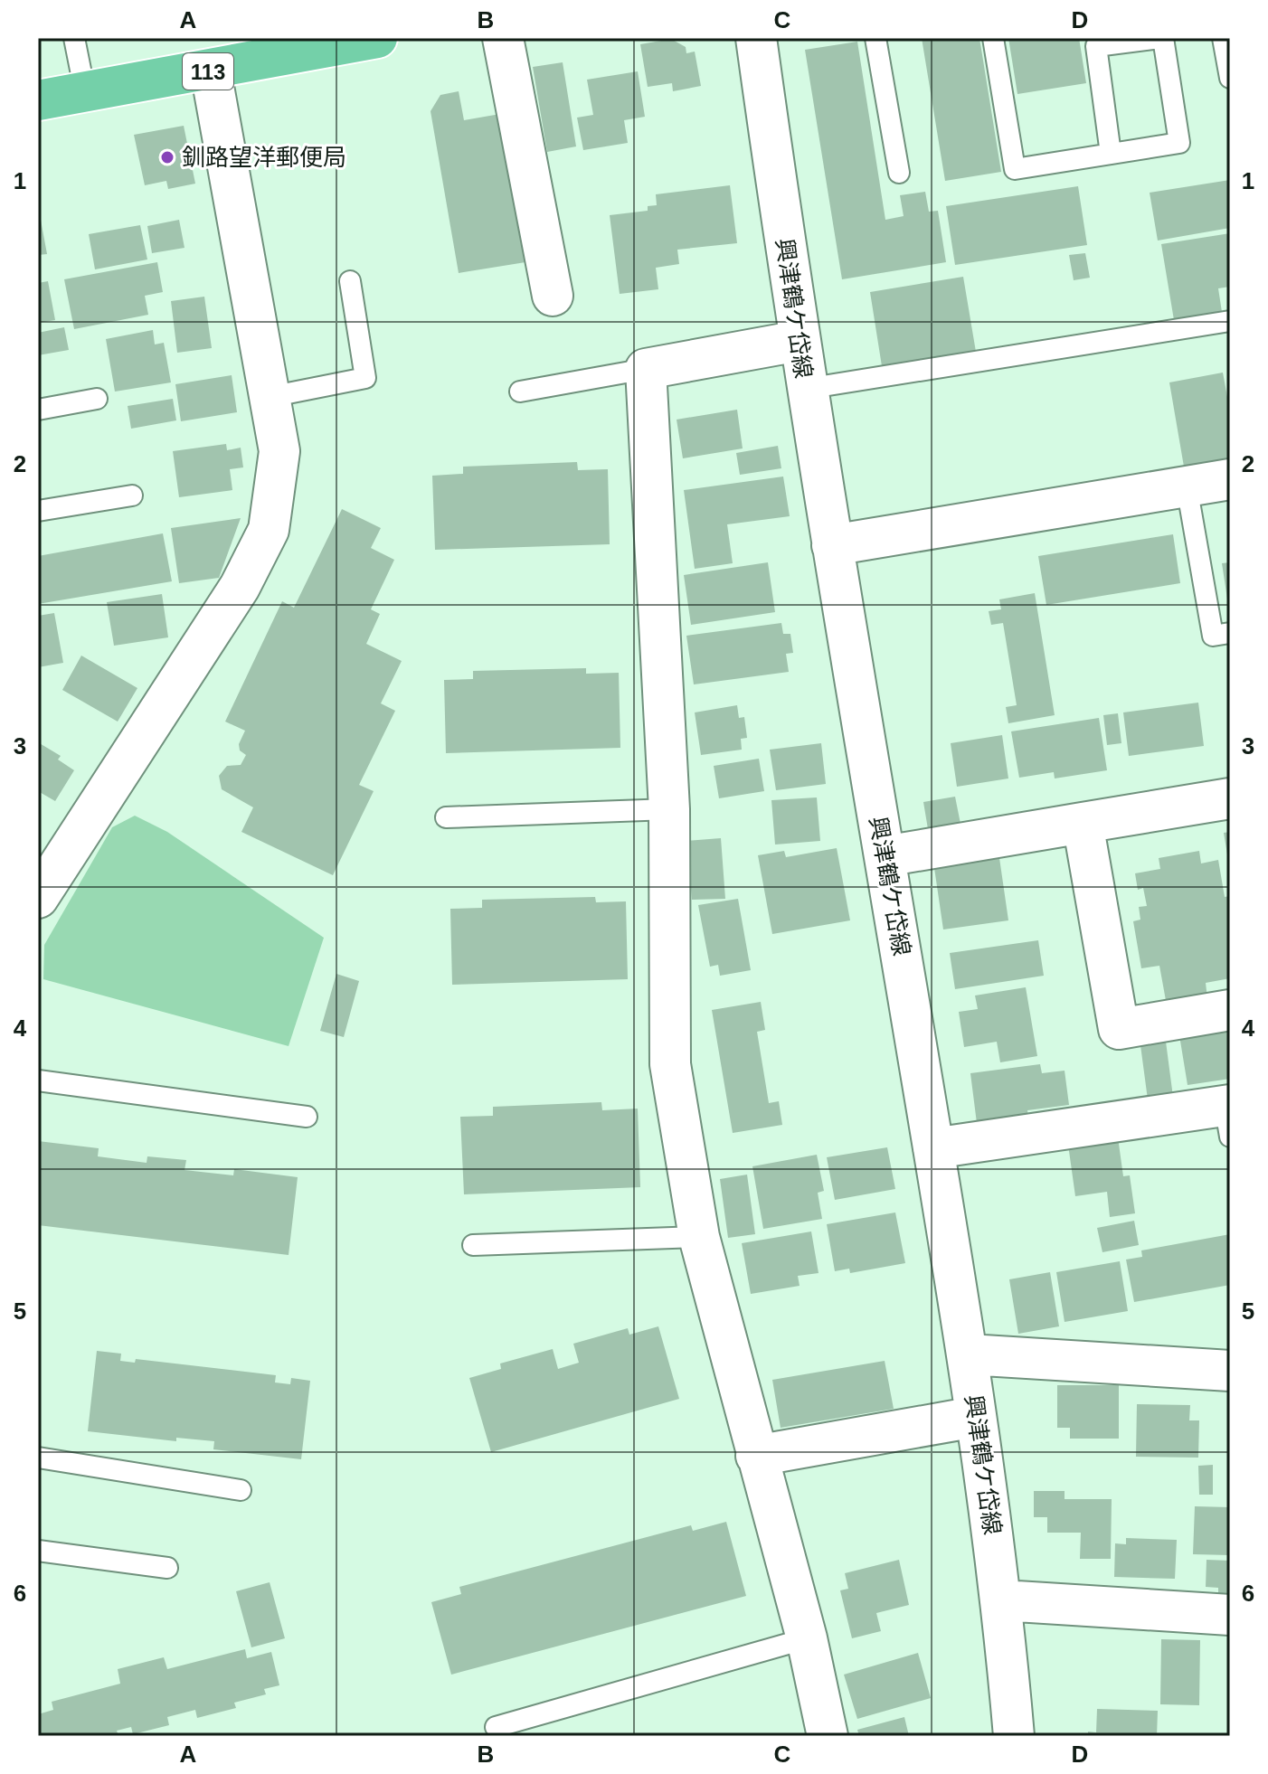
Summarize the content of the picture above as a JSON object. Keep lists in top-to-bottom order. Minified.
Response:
{"streets":{"main road":["113"],"street":["興津鶴ケ岱線"]},"places":["釧路望洋郵便局"],"grid":{"columns":["A","B","C","D"],"rows":["1","2","3","4","5","6"]}}
